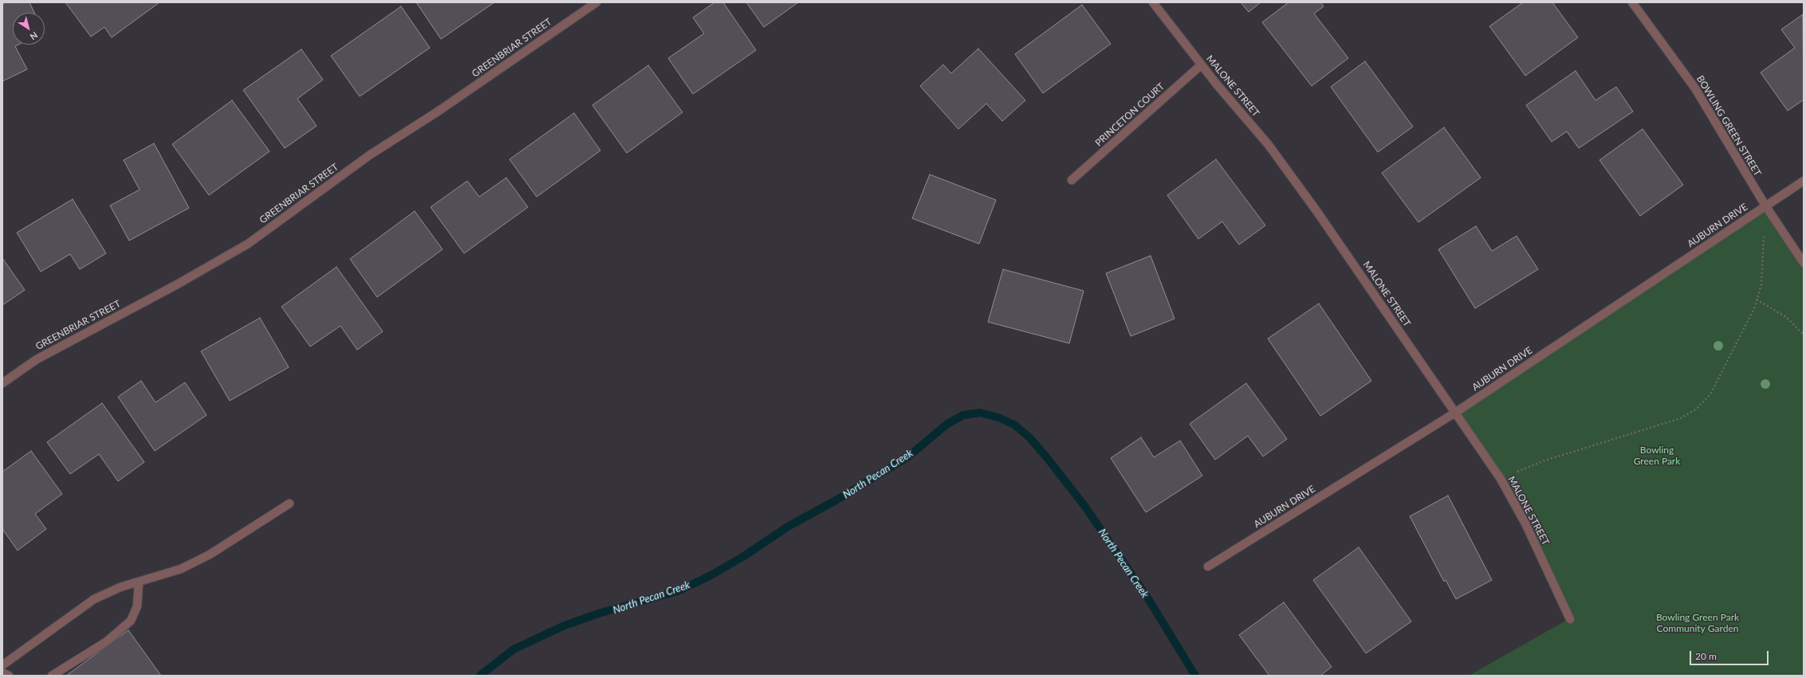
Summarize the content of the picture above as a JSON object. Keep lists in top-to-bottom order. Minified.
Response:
{"streets":{"street":["GREENBRIAR STREET","MALONE STREET","PRINCETON COURT","BOWLING GREEN STREET","AUBURN DRIVE"]},"crossings":[["MALONE STREET","PRINCETON COURT"],["MALONE STREET","AUBURN DRIVE"],["BOWLING GREEN STREET","AUBURN DRIVE"]],"water":["North Pecan Creek"],"parks":["Bowling Green Park","Bowling Green Park Community Garden"],"scale_bar":"20 m","north":"bottom right"}
